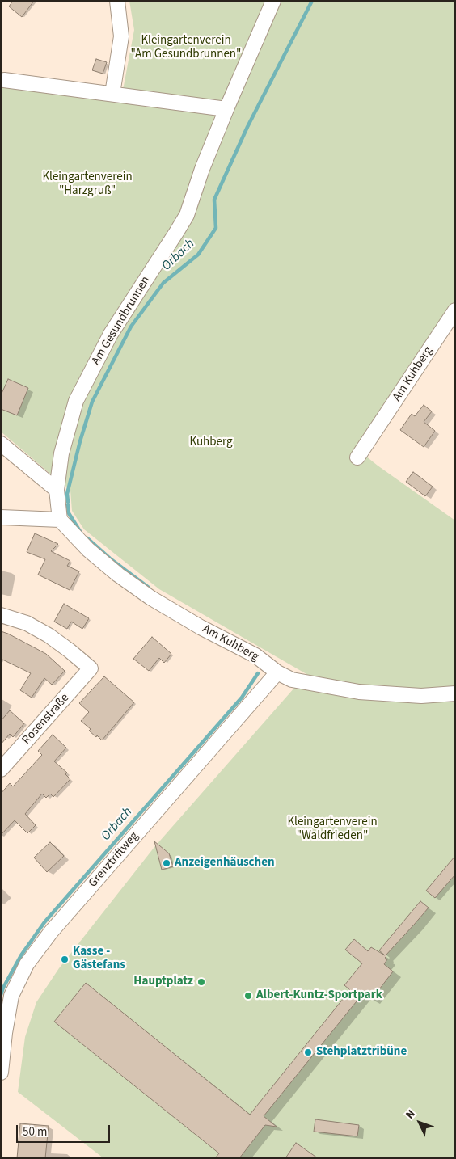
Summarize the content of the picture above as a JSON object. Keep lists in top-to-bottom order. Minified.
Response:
{"streets":{"street":["Am Gesundbrunnen","Am Kuhberg","Rosenstraße","Grenztriftweg"]},"crossings":[["Am Gesundbrunnen","Am Kuhberg"],["Am Kuhberg","Grenztriftweg"]],"water":["Orbach"],"parks":["Kleingartenverein \"Am Gesundbrunnen\"","Kleingartenverein \"Harzgruß\"","Kuhberg","Kleingartenverein \"Waldfrieden\""],"places":["Anzeigenhäuschen","Kasse - Gästefans","Hauptplatz","Albert-Kuntz-Sportpark","Stehplatztribüne"],"scale_bar":"50 m","north":"top left"}
